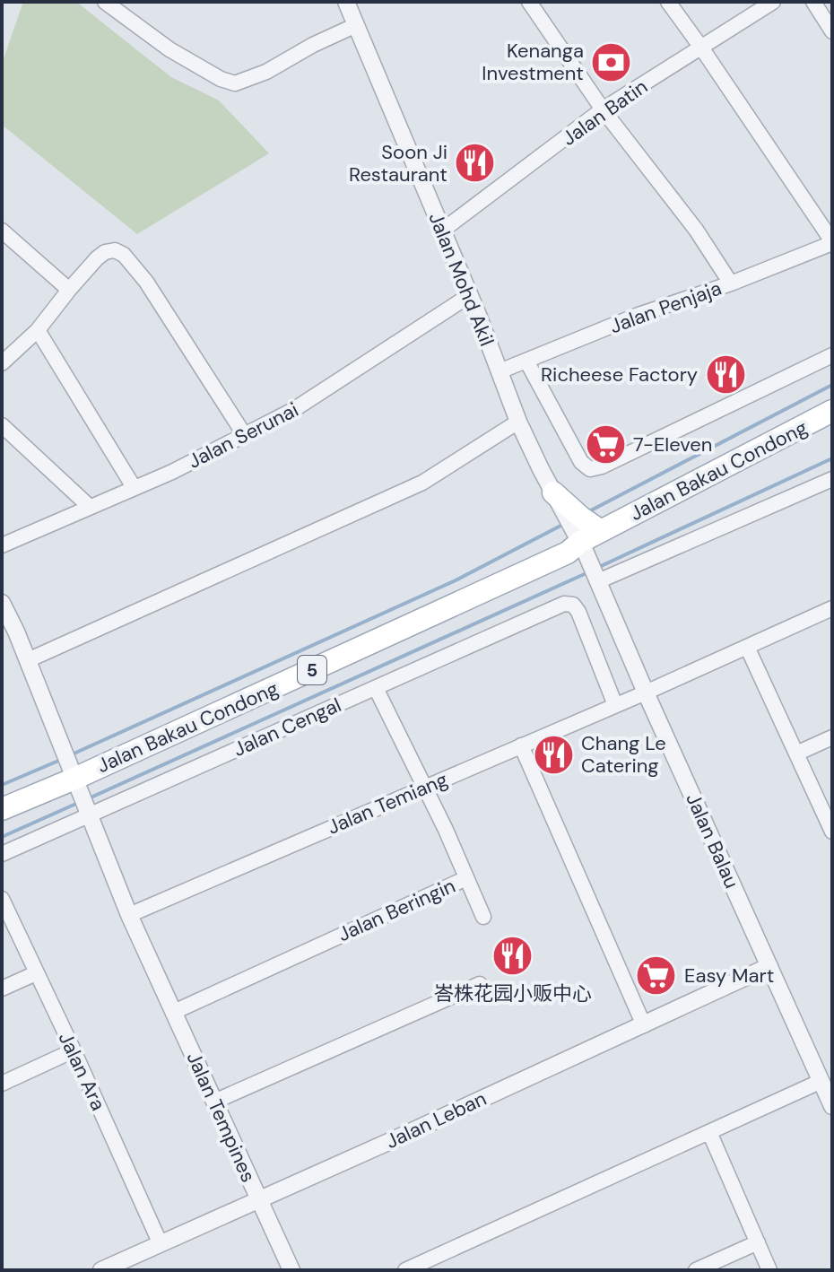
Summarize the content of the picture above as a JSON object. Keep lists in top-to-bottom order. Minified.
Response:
{"streets":{"main road":["Jalan Bakau Condong","5"],"street":["Jalan Batin","Jalan Mohd Akil","Jalan Penjaja","Jalan Serunai","Jalan Cengal","Jalan Temiang","Jalan Balau","Jalan Beringin","Jalan Ara","Jalan Tempines","Jalan Leban"]},"crossings":[["Jalan Batin","Jalan Mohd Akil"],["Jalan Mohd Akil","Jalan Penjaja"],["Jalan Mohd Akil","Jalan Serunai"],["Jalan Bakau Condong","Jalan Cengal"],["Jalan Bakau Condong","Jalan Balau"],["Jalan Bakau Condong","Jalan Tempines"],["Jalan Cengal","Jalan Temiang"],["Jalan Cengal","Jalan Beringin"],["Jalan Cengal","Jalan Tempines"],["Jalan Temiang","Jalan Balau"],["Jalan Temiang","Jalan Beringin"],["Jalan Temiang","Jalan Tempines"],["Jalan Balau","Jalan Leban"],["Jalan Beringin","Jalan Tempines"],["Jalan Ara","Jalan Leban"],["Jalan Tempines","Jalan Leban"]],"places":{"bank":["Kenanga Investment"],"restaurant":["Soon Ji Restaurant","Richeese Factory","Chang Le Catering","峇株花园小贩中心"],"supermarket":["7-Eleven","Easy Mart"]}}
